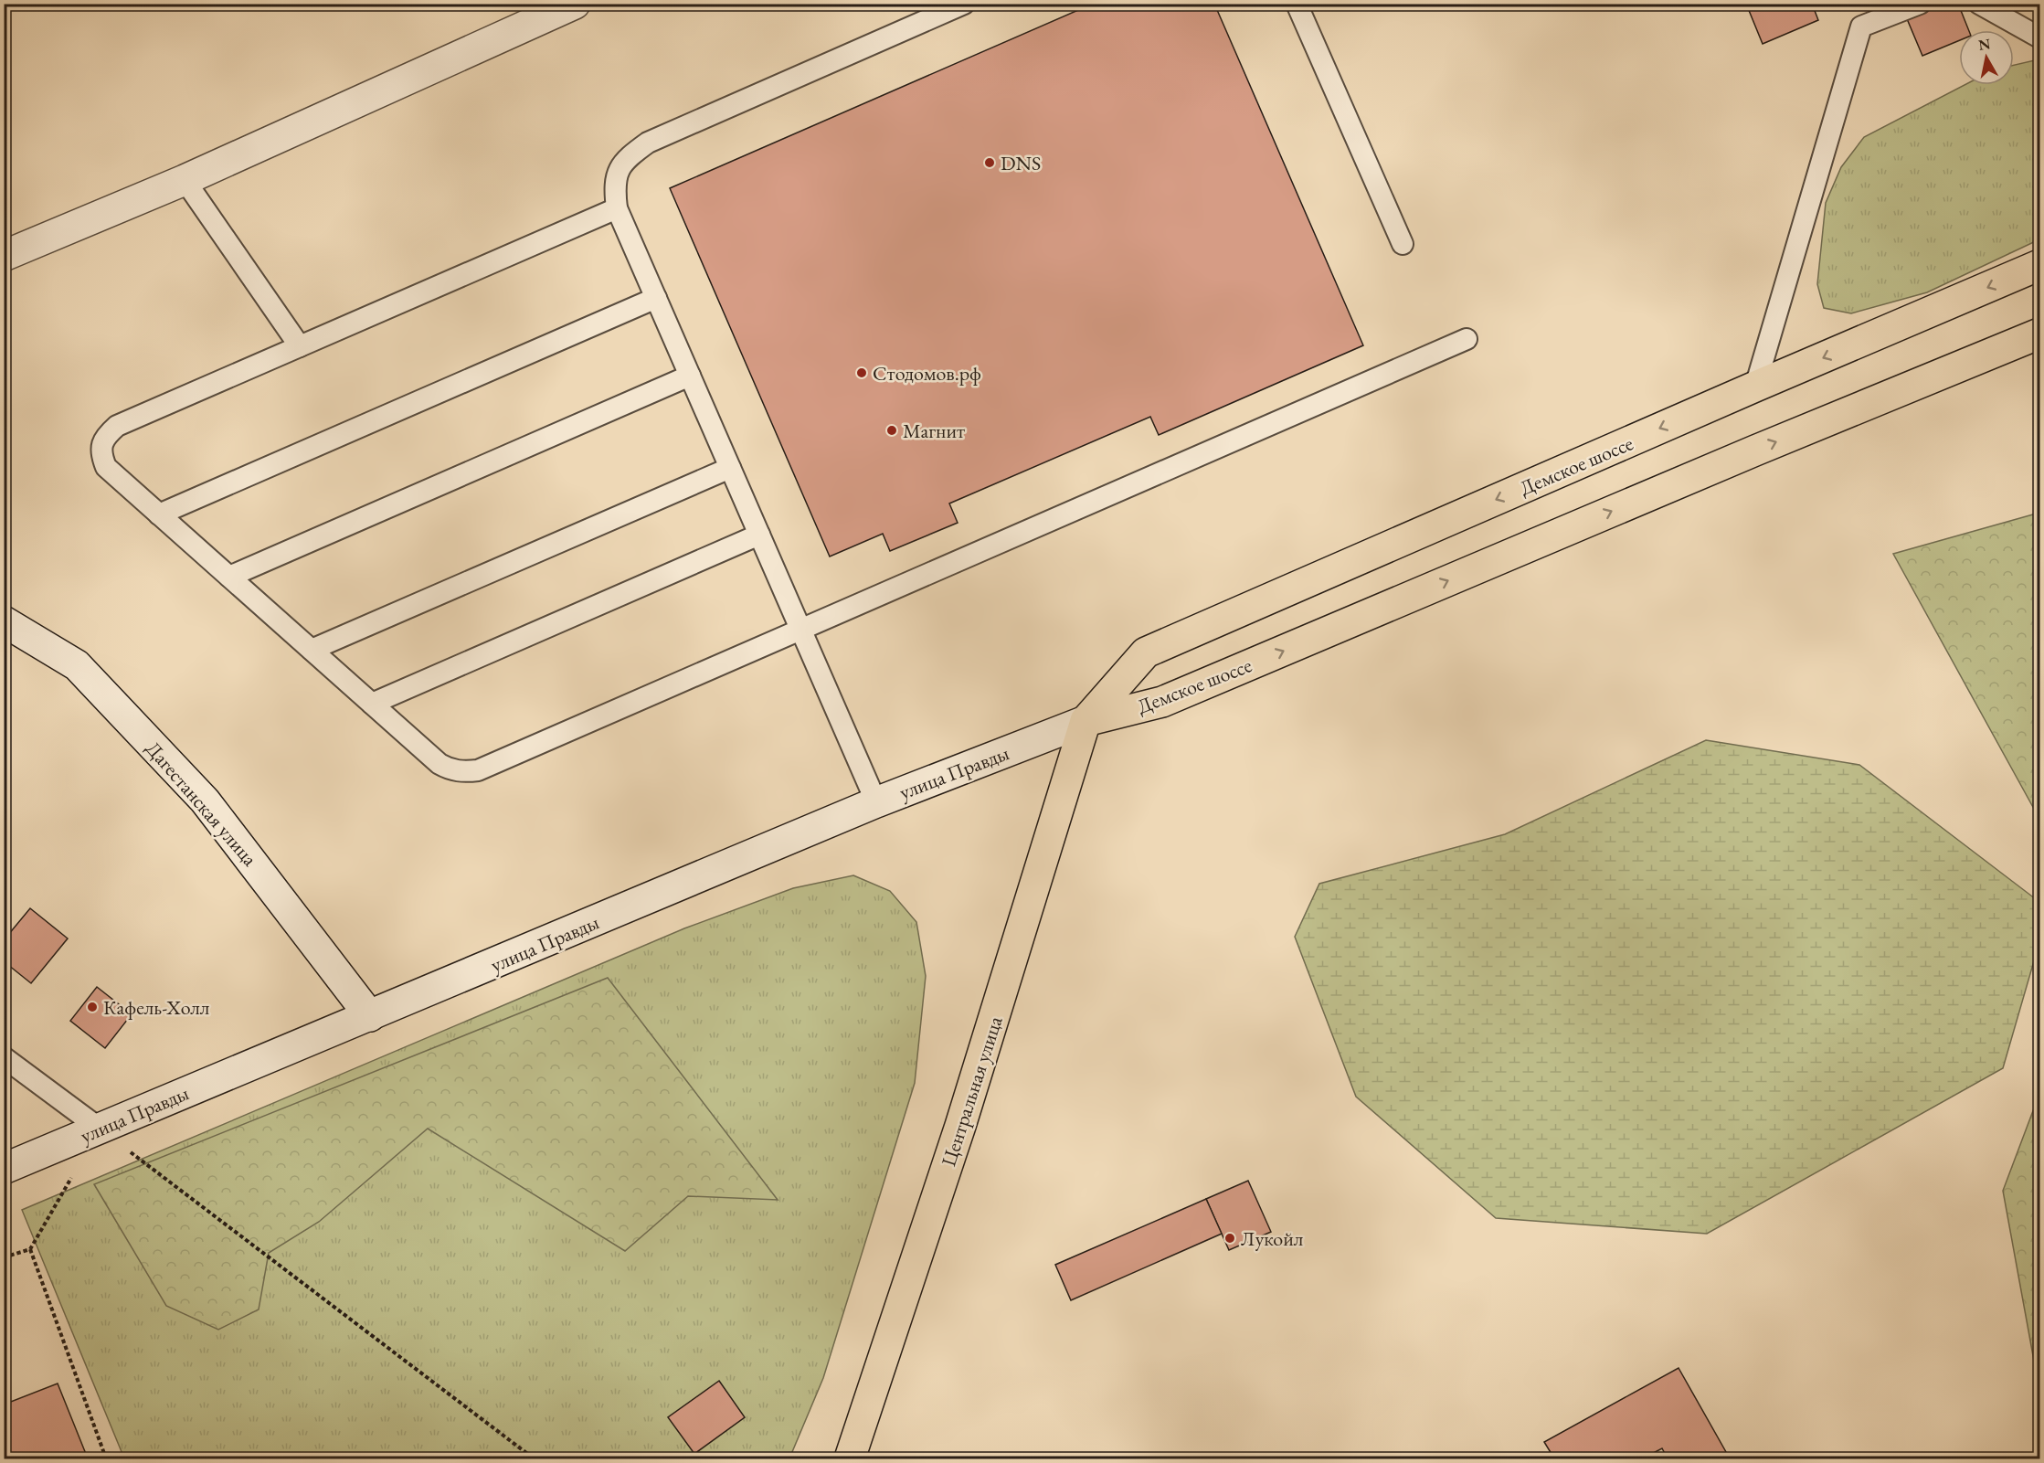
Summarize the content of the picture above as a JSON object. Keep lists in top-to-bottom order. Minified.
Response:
{"streets":{"main road":["Демское шоссе","улица Правды","Дагестанская улица","Центральная улица"]},"crossings":[["Демское шоссе","улица Правды"],["Демское шоссе","Центральная улица"],["улица Правды","Дагестанская улица"],["улица Правды","Центральная улица"]],"places":["DNS","Стодомов.рф","Магнит","Кафель-Холл","Лукойл"],"north":"top"}
